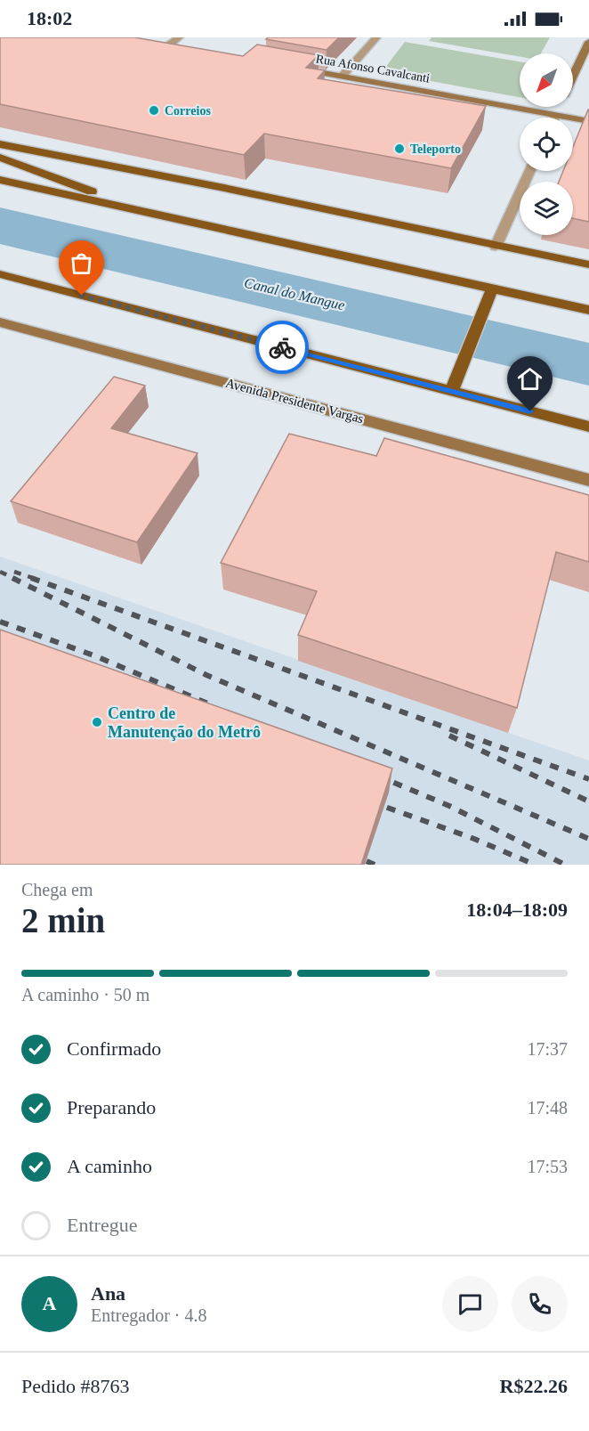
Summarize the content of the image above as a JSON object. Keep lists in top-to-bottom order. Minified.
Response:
{"streets":{"street":["Rua Afonso Cavalcanti","Avenida Presidente Vargas"]},"water":["Canal do Mangue"],"places":["Correios","Teleporto","Centro de Manutenção do Metrô"],"north":"bottom left","page":{"status":"18:02","heading":["2 min","Chega em","18:04–18:09"],"panel":["Ana","Entregador · 4.8","Pedido #8763","R$22.26"],"bar":"A caminho · 50 m","list":[["Confirmado","17:37"],["Preparando","17:48"],["A caminho","17:53"],"Entregue"],"round":"A"}}
